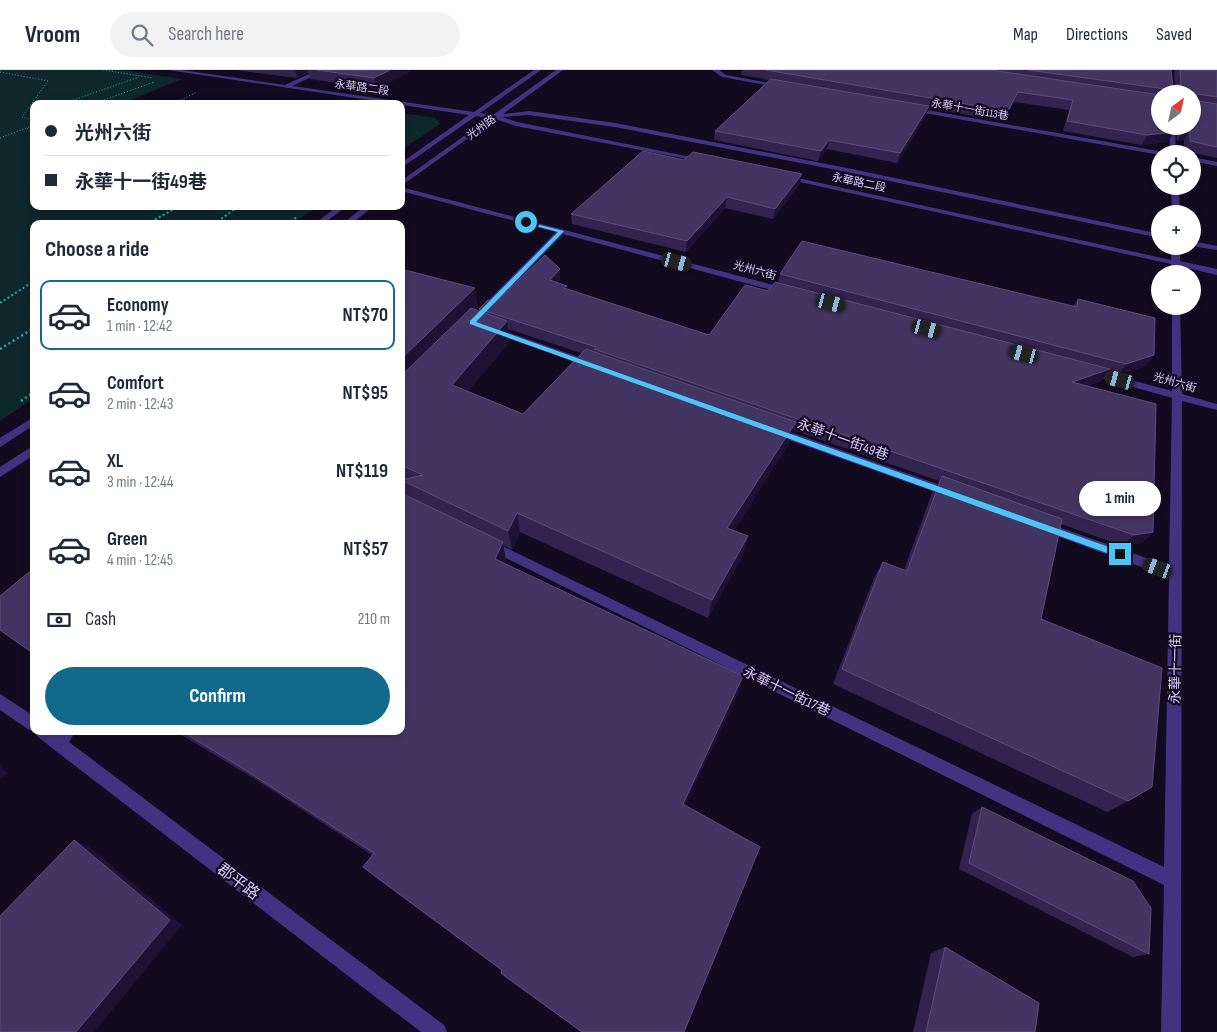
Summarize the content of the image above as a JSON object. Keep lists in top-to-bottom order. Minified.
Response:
{"streets":{"street":["永華路二段","永華十一街113巷","光州路","光州六街","永華十一街49巷","永華十一街","永華十一街17巷","郡平路"]},"crossings":[["永華路二段","光州路"],["光州六街","永華十一街"],["永華十一街","永華十一街17巷"]],"north":"top right","page":{"header":"Vroom","search":"Search here","nav":["Map","Directions","Saved"],"map_buttons":["+","−"],"banner":["光州六街","永華十一街49巷"],"heading":"Choose a ride","list":[{"name":"Economy","note":"1 min · 12:42","value":"NT$70"},{"name":"Comfort","note":"2 min · 12:43","value":"NT$95"},{"name":"XL","note":"3 min · 12:44","value":"NT$119"},{"name":"Green","note":"4 min · 12:45","value":"NT$57"}],"bubble":"1 min","pay":["Cash","210 m"],"buttons":"Confirm"}}
